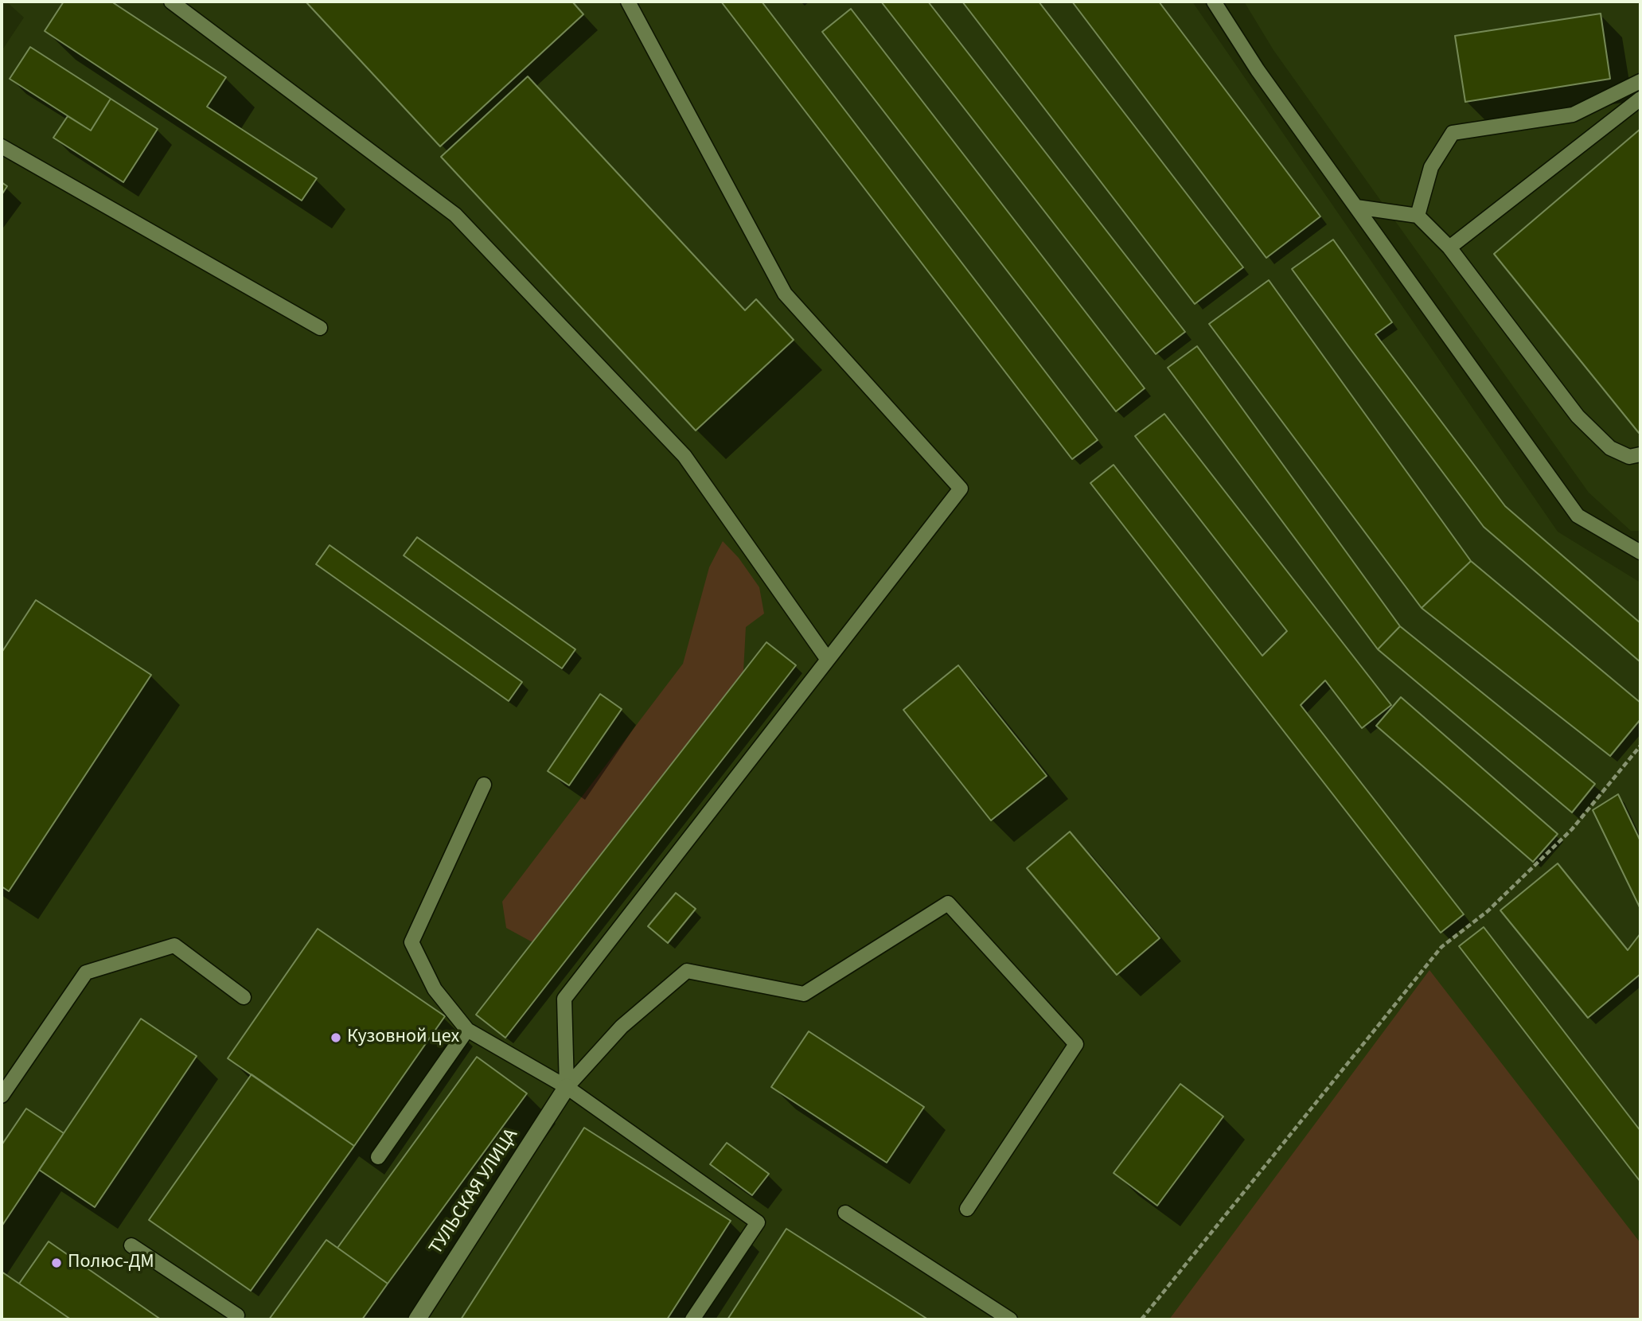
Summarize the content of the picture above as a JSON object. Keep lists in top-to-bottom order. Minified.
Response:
{"streets":{"street":["ТУЛЬСКАЯ УЛИЦА"]},"places":["Кузовной цех","Полюс-ДМ"]}
